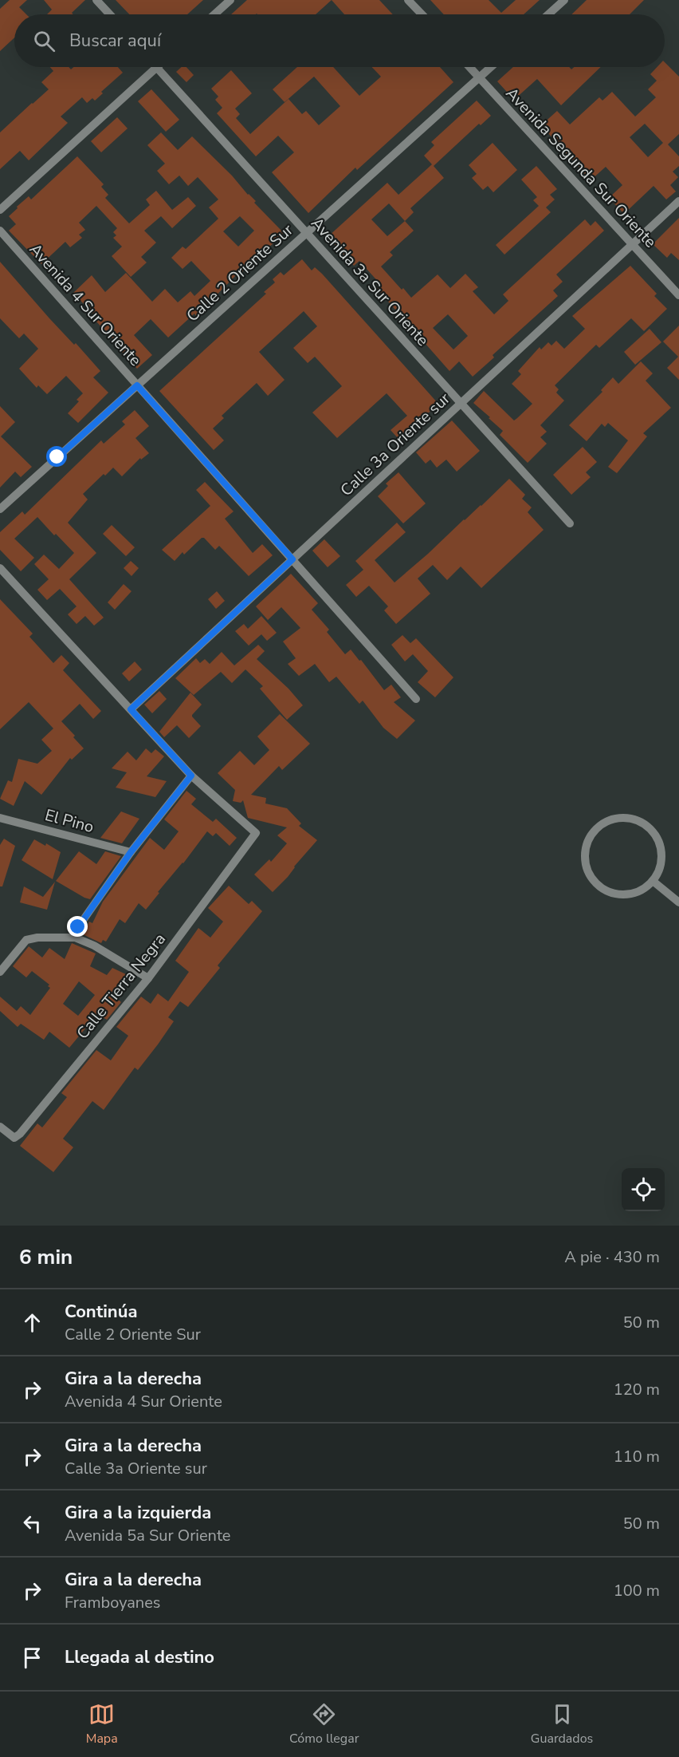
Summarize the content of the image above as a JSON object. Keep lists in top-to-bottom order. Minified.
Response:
{"streets":{"street":["Avenida Segunda Sur Oriente","Calle 2 Oriente Sur","Avenida 3a Sur Oriente","Avenida 4 Sur Oriente","Calle 3a Oriente sur","El Pino","Calle Tierra Negra"]},"crossings":[["Avenida Segunda Sur Oriente","Calle 2 Oriente Sur"],["Avenida Segunda Sur Oriente","Calle 3a Oriente sur"],["Calle 2 Oriente Sur","Avenida 3a Sur Oriente"],["Calle 2 Oriente Sur","Avenida 4 Sur Oriente"],["Avenida 3a Sur Oriente","Calle 3a Oriente sur"],["Avenida 4 Sur Oriente","Calle 3a Oriente sur"]],"page":{"search":"Buscar aquí","heading":["6 min","A pie · 430 m"],"list":[["Continúa","Calle 2 Oriente Sur","50 m"],["Gira a la derecha","Avenida 4 Sur Oriente","120 m"],["Gira a la derecha","Calle 3a Oriente sur","110 m"],["Gira a la izquierda","Avenida 5a Sur Oriente","50 m"],["Gira a la derecha","Framboyanes","100 m"],"Llegada al destino"],"nav":["Mapa","Cómo llegar","Guardados"]}}
